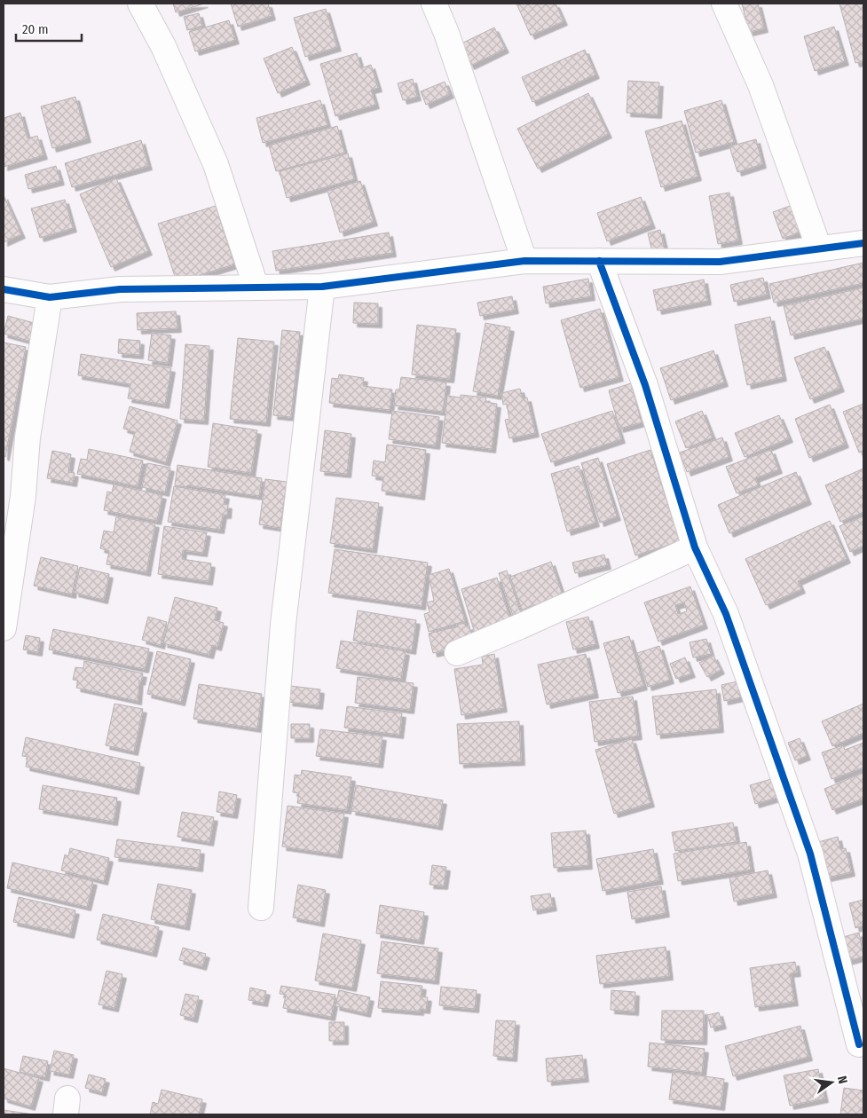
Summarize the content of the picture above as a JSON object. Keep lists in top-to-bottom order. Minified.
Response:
{"scale_bar":"20 m","north":"right"}
